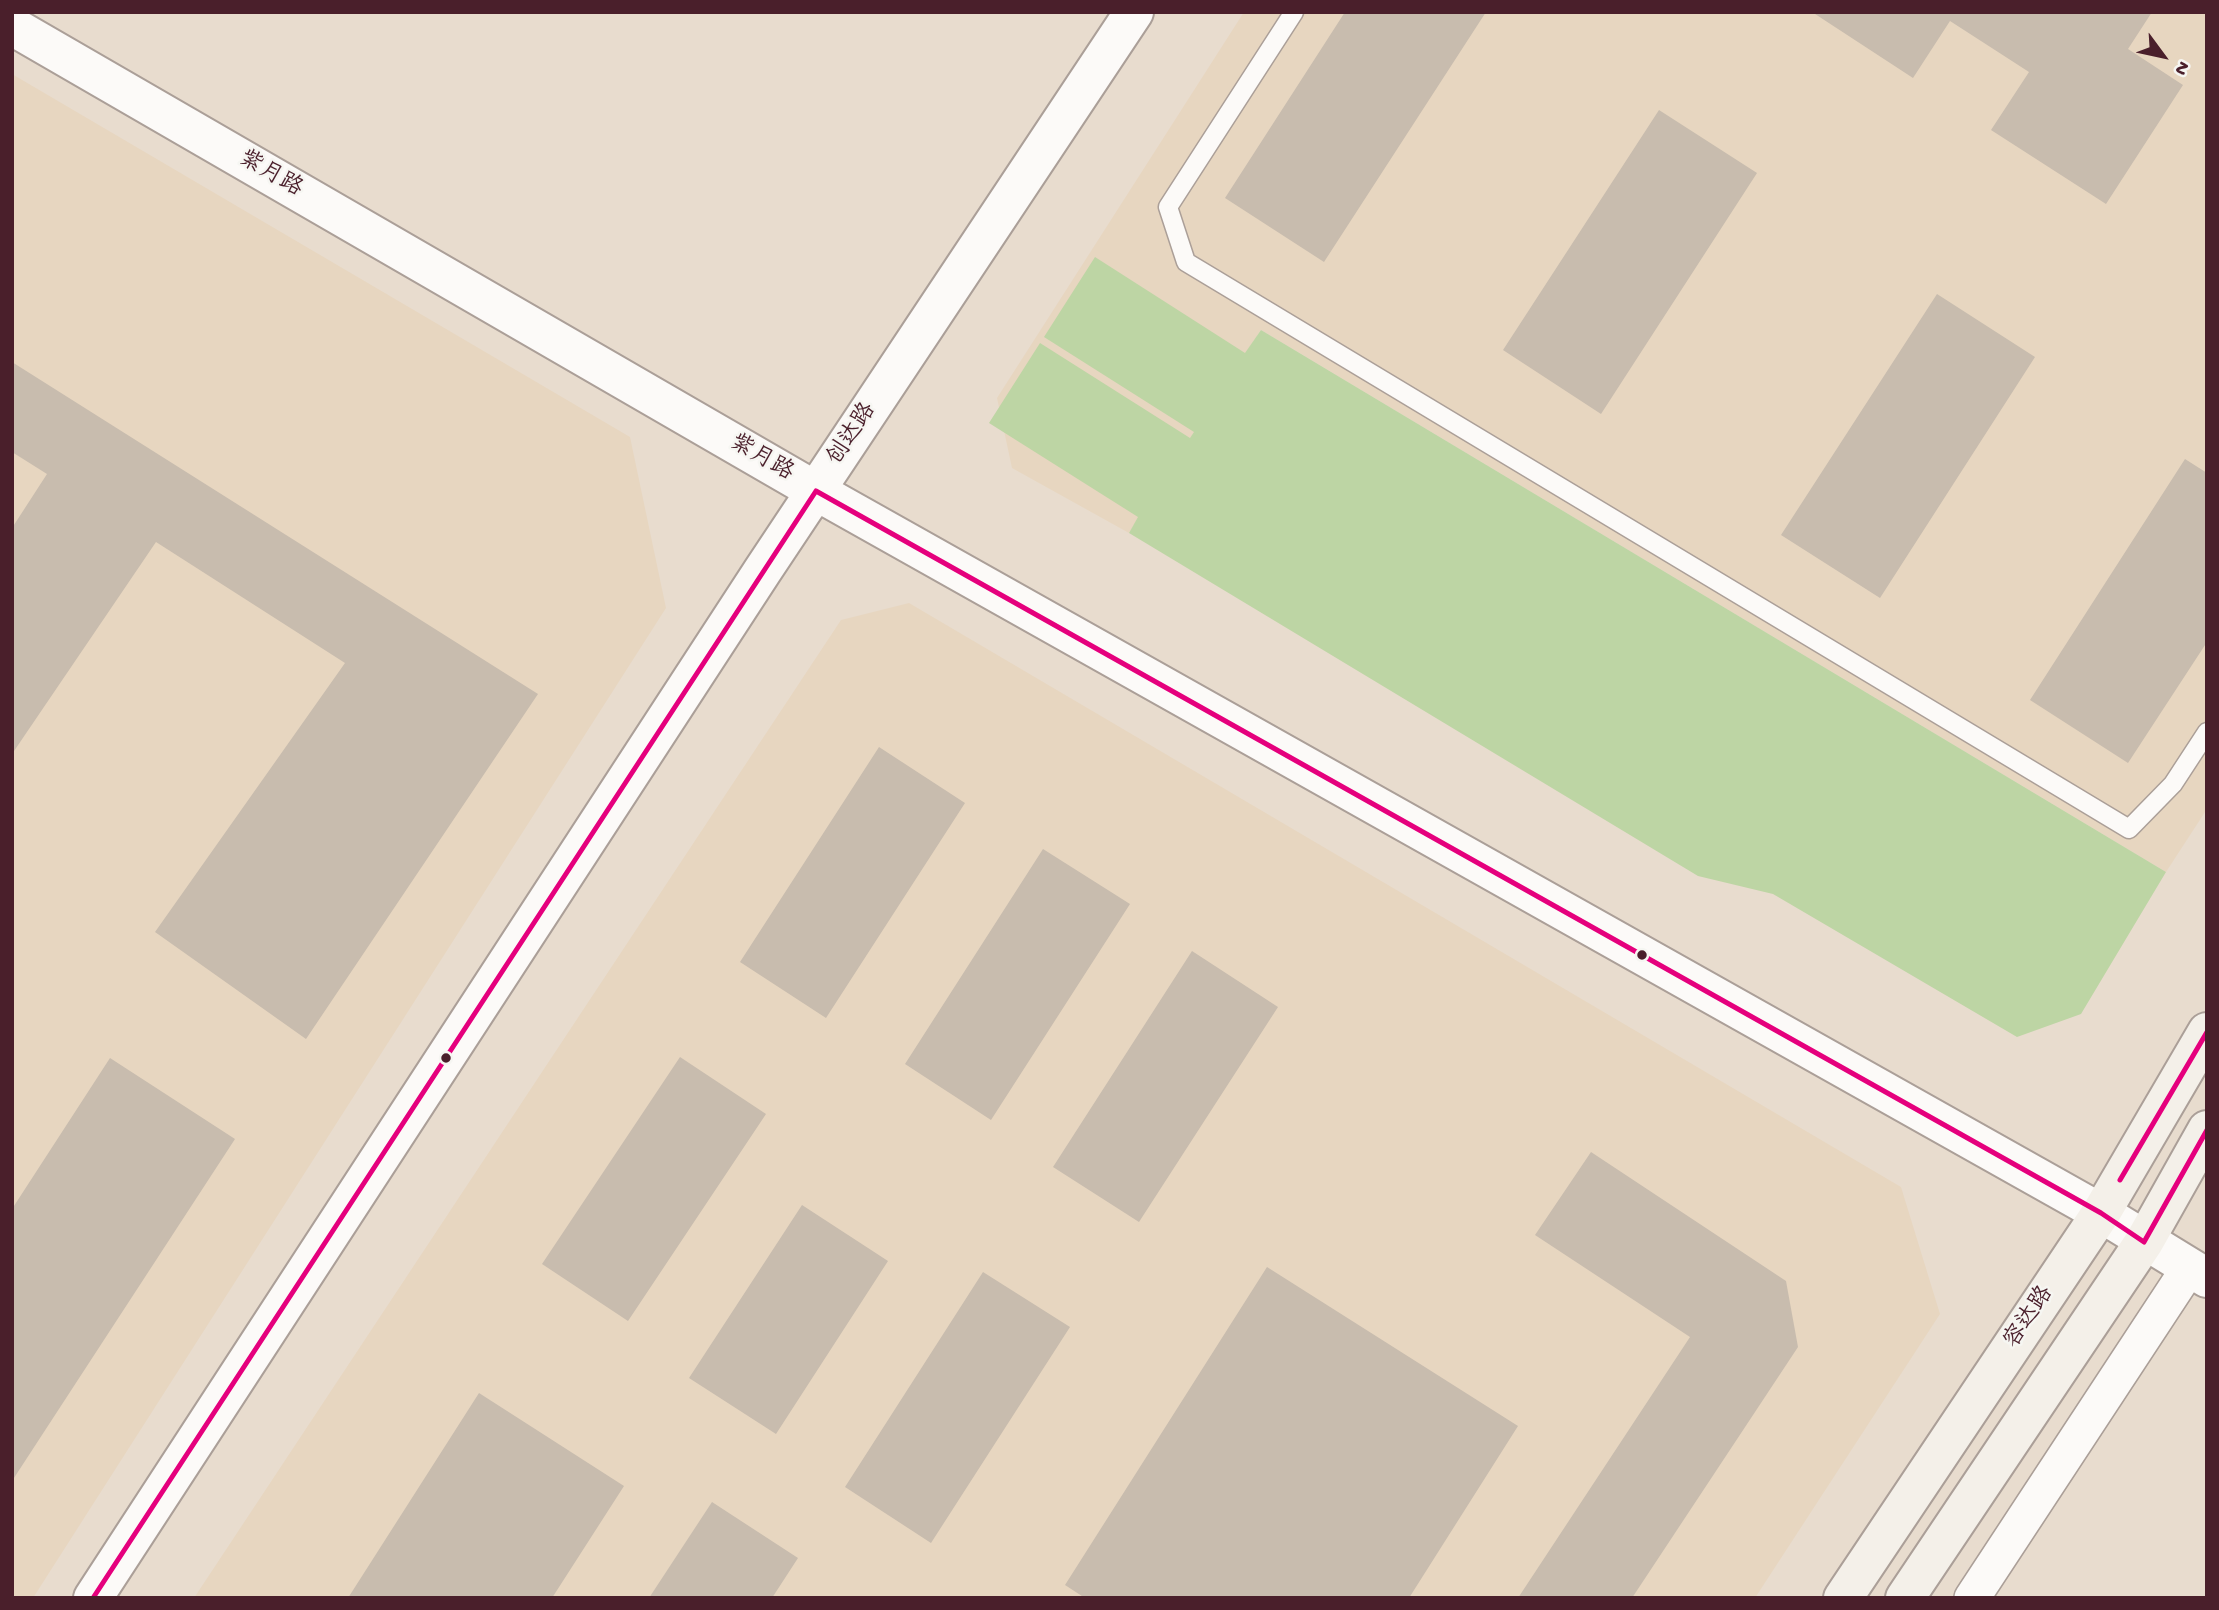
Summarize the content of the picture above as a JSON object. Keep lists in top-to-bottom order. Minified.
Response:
{"streets":{"main road":["容达路"],"street":["紫月路","创达路"]},"crossings":[["紫月路","创达路"],["紫月路","容达路"]],"north":"bottom right"}
